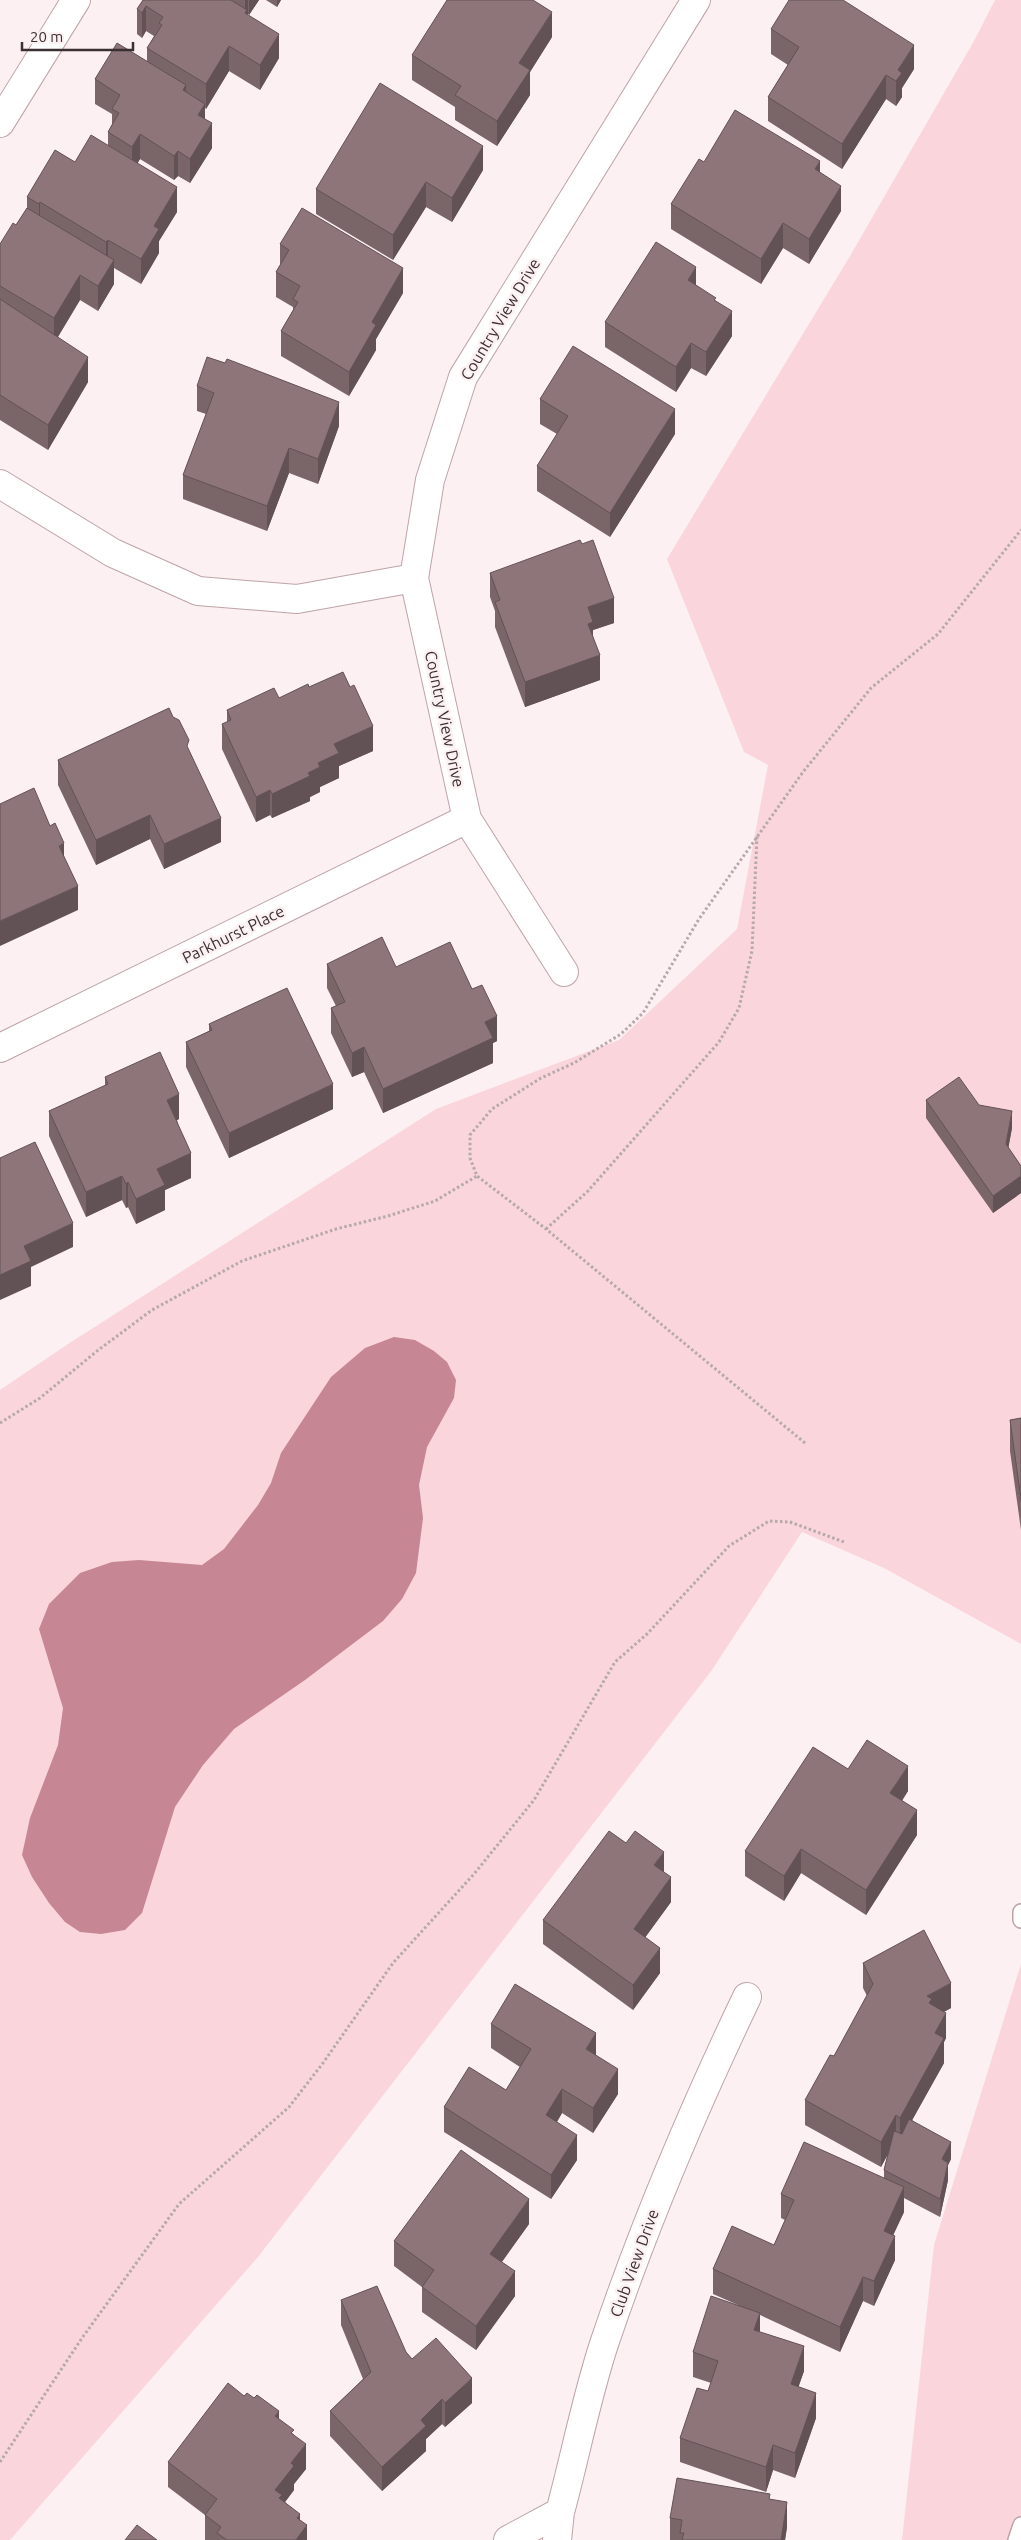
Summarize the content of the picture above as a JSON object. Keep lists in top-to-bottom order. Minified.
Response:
{"streets":{"street":["Country View Drive","Parkhurst Place","Club View Drive"]},"crossings":[["Country View Drive","Parkhurst Place"]],"scale_bar":"20 m"}
